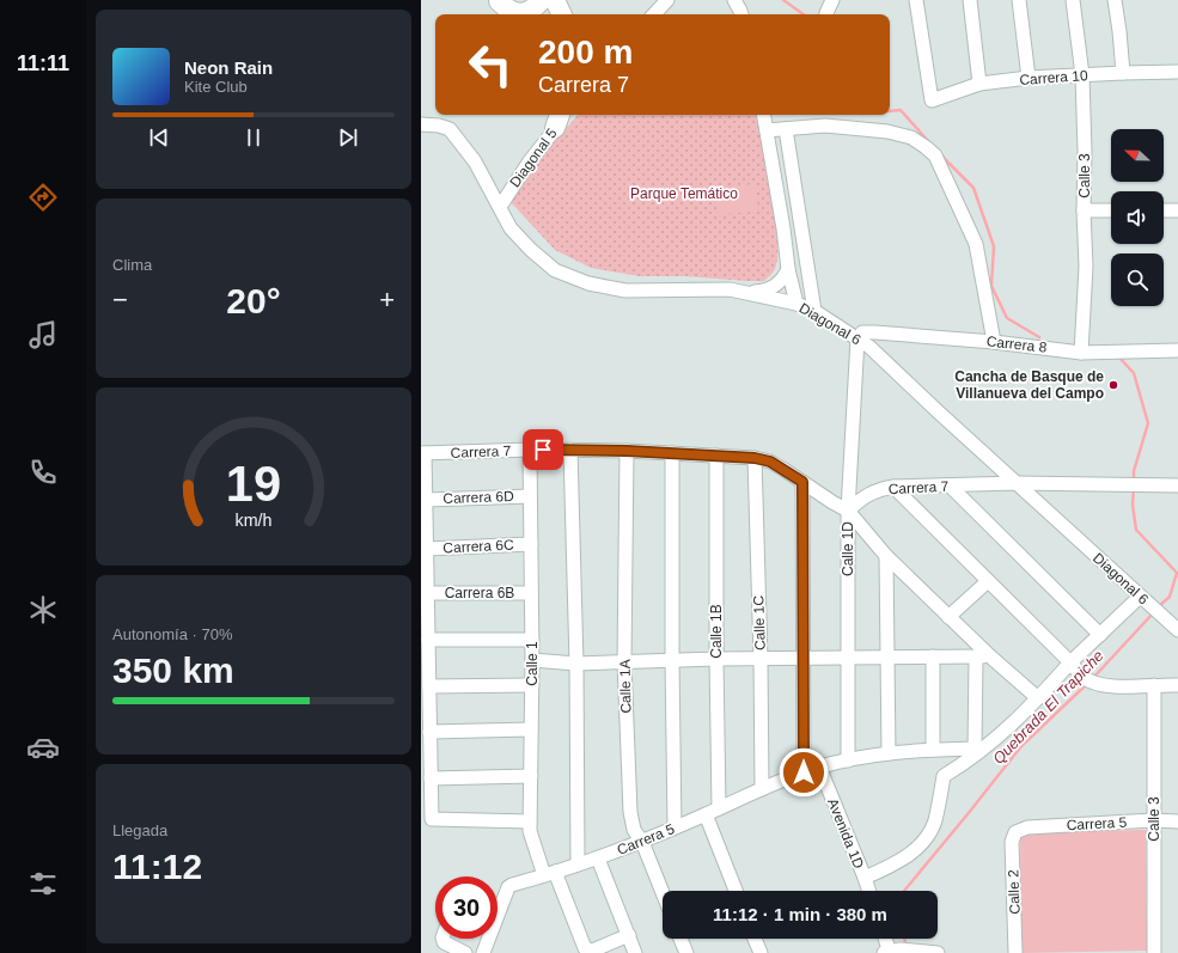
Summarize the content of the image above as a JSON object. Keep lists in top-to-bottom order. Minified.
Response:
{"streets":{"street":["Carrera 10","Diagonal 5","Calle 3","Diagonal 6","Carrera 8","Carrera 7","Carrera 6D","Carrera 6C","Calle 1D","Carrera 6B","Calle 1C","Calle 1B","Calle 1","Calle 1A","Carrera 5","Avenida 1D","Calle 2"]},"crossings":[["Carrera 10","Calle 3"],["Diagonal 5","Diagonal 6"],["Calle 3","Carrera 8"],["Calle 3","Carrera 5"],["Diagonal 6","Carrera 8"],["Diagonal 6","Carrera 7"],["Diagonal 6","Calle 1D"],["Carrera 8","Calle 1D"],["Carrera 7","Calle 1D"],["Carrera 7","Calle 1C"],["Carrera 7","Calle 1B"],["Carrera 7","Calle 1"],["Carrera 7","Calle 1A"],["Carrera 6D","Calle 1"],["Carrera 6C","Calle 1"],["Calle 1D","Carrera 5"],["Carrera 6B","Calle 1"],["Calle 1C","Carrera 5"],["Calle 1B","Carrera 5"],["Calle 1","Carrera 5"],["Calle 1A","Carrera 5"],["Carrera 5","Avenida 1D"],["Carrera 5","Calle 2"]],"water":["Quebrada El Trapiche"],"parks":["Parque Temático"],"places":["Cancha de Basque de Villanueva del Campo"],"north":"left","page":{"tabs":"11:11","turn":["200 m","Carrera 7"],"song":["Neon Rain","Kite Club"],"tile":["Clima",["Autonomía · 70%","350 km"],["Llegada","11:12"]],"heat":["−","20°","+"],"limit":"30","trip":"11:12 · 1 min · 380 m","gauge":["19","km/h"]}}
